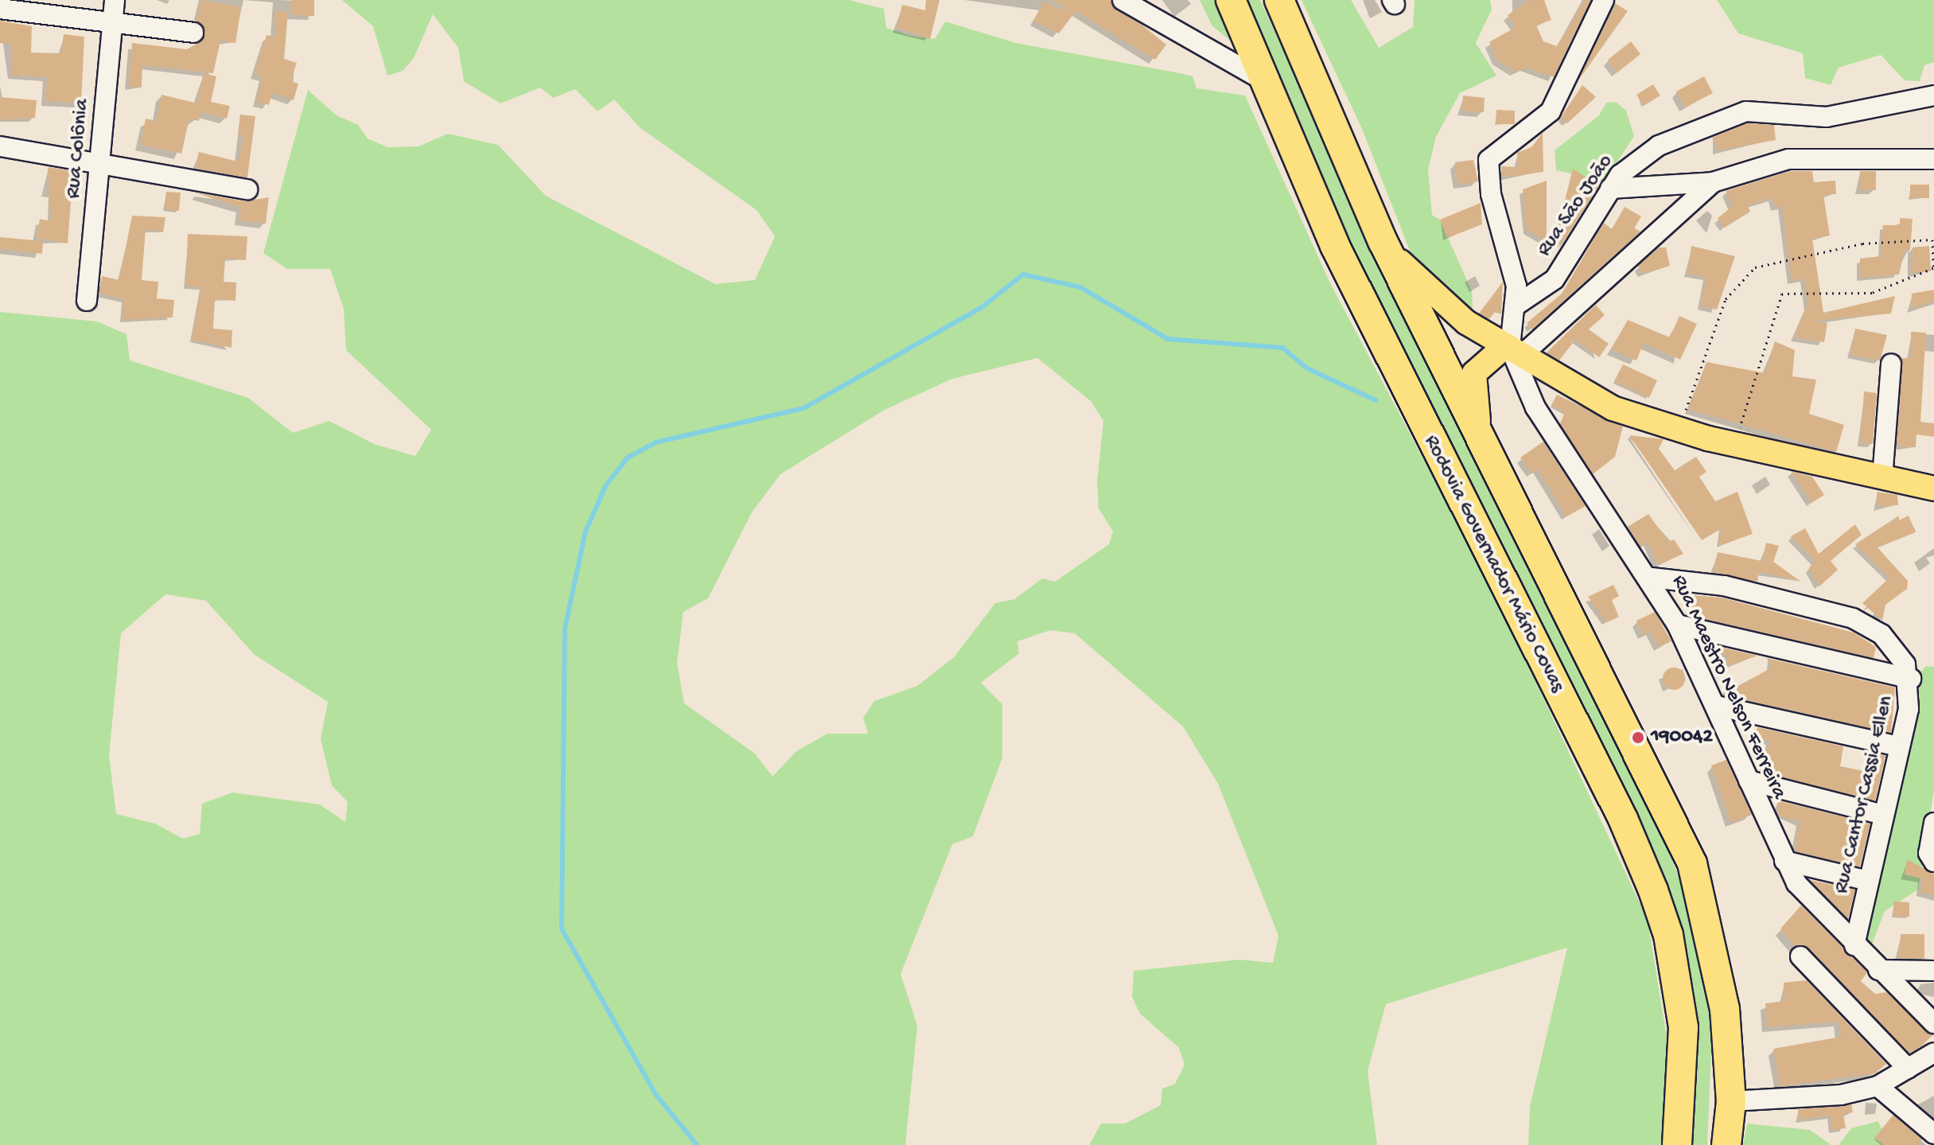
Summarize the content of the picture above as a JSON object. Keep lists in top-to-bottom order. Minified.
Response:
{"streets":{"highway":["Rodovia Governador Mário Covas"],"street":["Rua Colônia","Rua São João","Rua Maestro Nelson Ferreira","Rua Cantor Cassia Ellen"]},"crossings":[["Rua Maestro Nelson Ferreira","Rua Cantor Cassia Ellen"]],"places":["190042"]}
